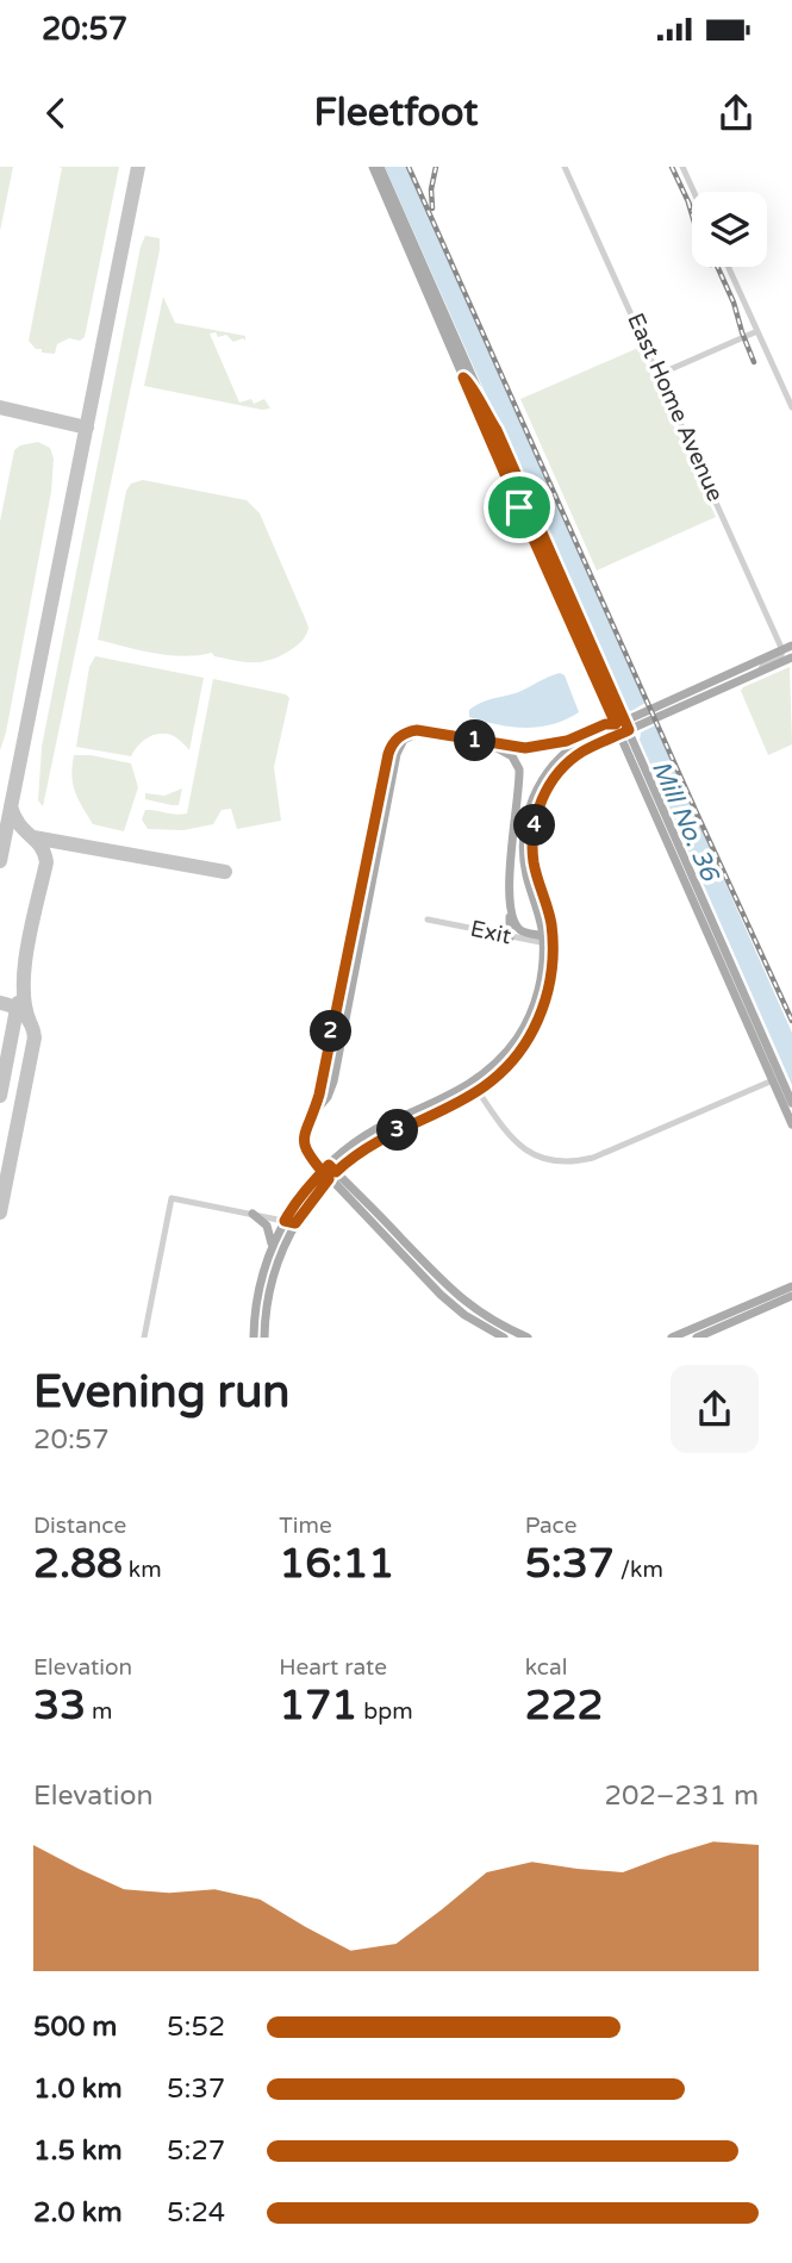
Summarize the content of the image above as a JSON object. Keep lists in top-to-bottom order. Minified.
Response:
{"streets":{"street":["East Home Avenue","Exit"]},"water":["Mill No. 36"],"page":{"status":"20:57","header":"Fleetfoot","pins":["1","4","2","3"],"heading":["Evening run","20:57"],"stats":[["Distance","2.88 km"],["Time","16:11"],["Pace","5:37 /km"],["Elevation","33 m"],["Heart rate","171 bpm"],["kcal","222"]],"chart":["Elevation","202–231 m"],"list":[{"name":"500 m","note":"5:52"},{"name":"1.0 km","note":"5:37"},{"name":"1.5 km","note":"5:27"},{"name":"2.0 km","note":"5:24"}]}}
